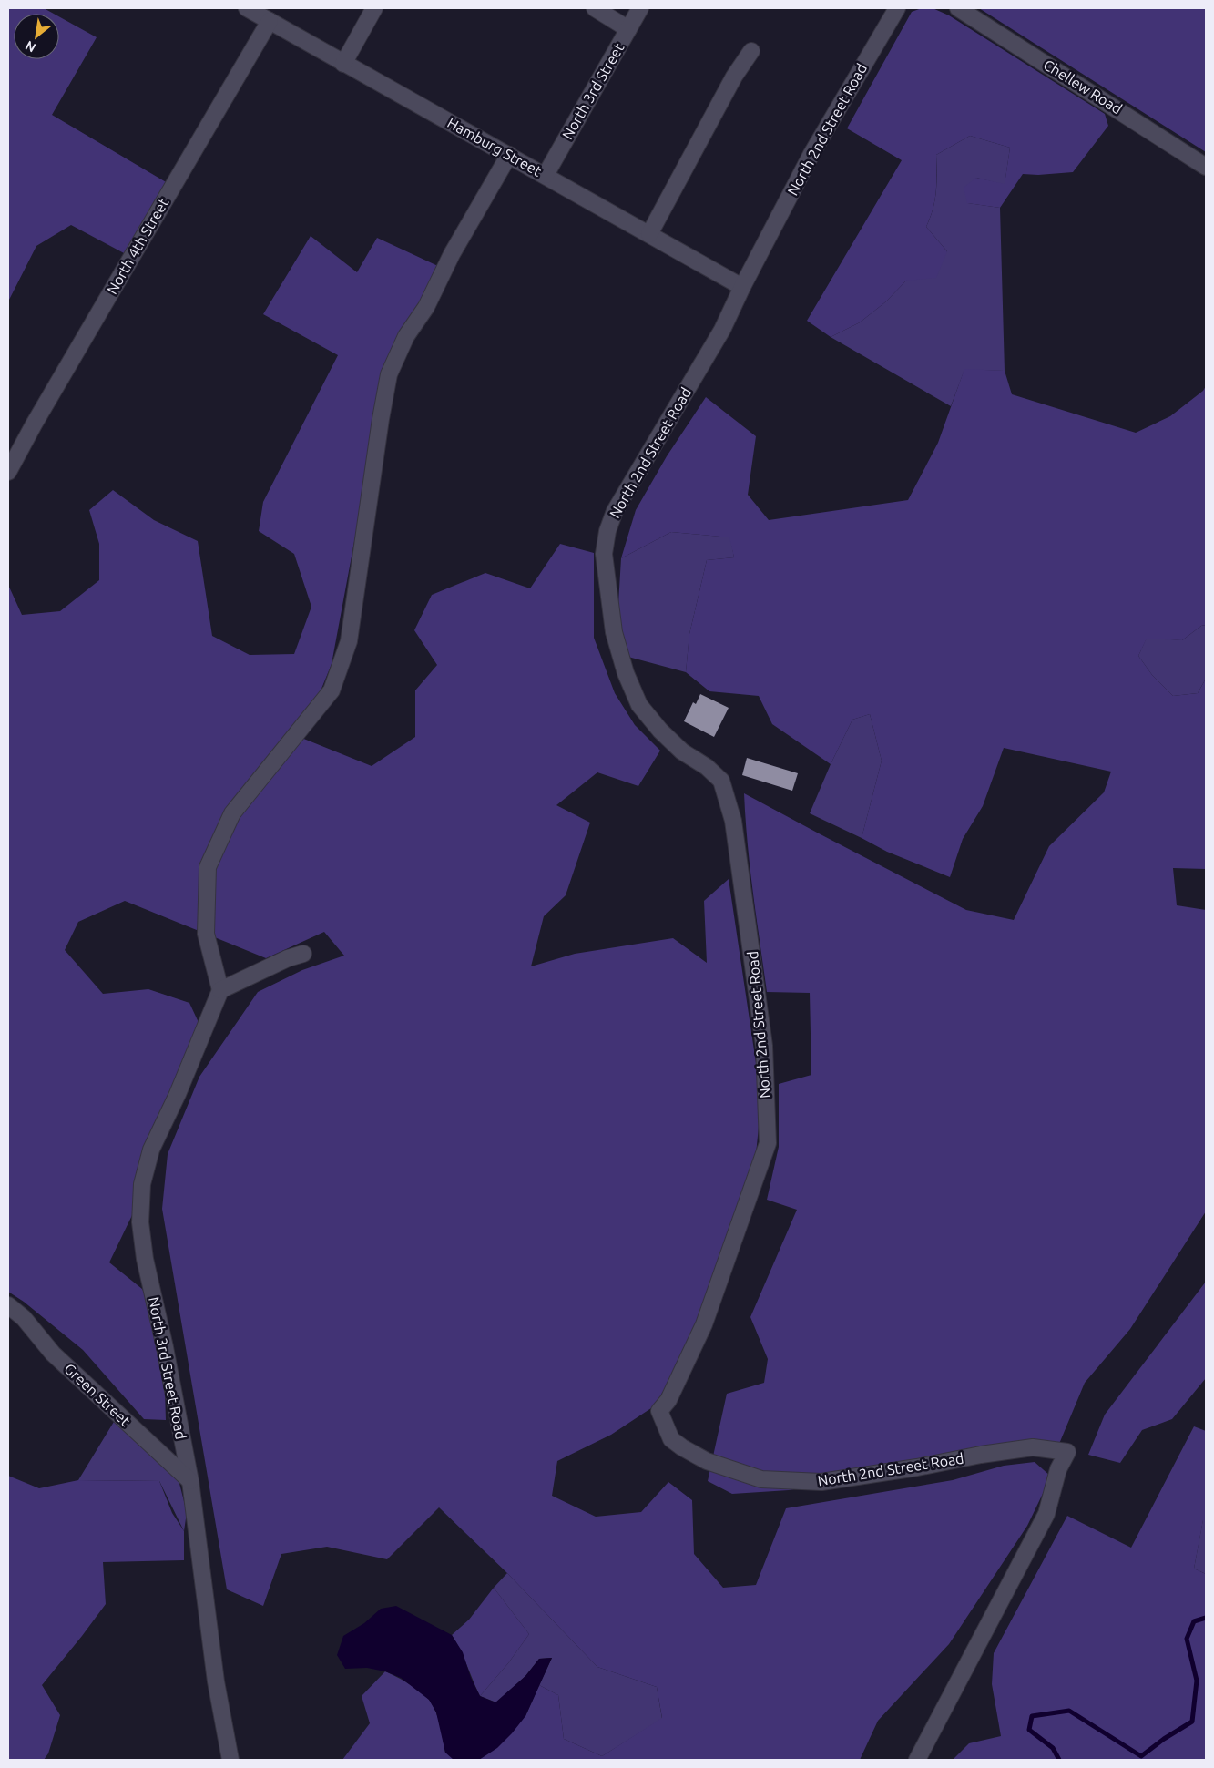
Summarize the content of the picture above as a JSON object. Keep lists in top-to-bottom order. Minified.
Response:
{"streets":{"street":["Chellew Road","North 3rd Street","North 2nd Street Road","Hamburg Street","North 4th Street","North 3rd Street Road","Green Street"]},"crossings":[["North 3rd Street","Hamburg Street"],["North 2nd Street Road","Hamburg Street"],["Hamburg Street","North 4th Street"],["North 3rd Street Road","Green Street"]],"north":"bottom left"}
